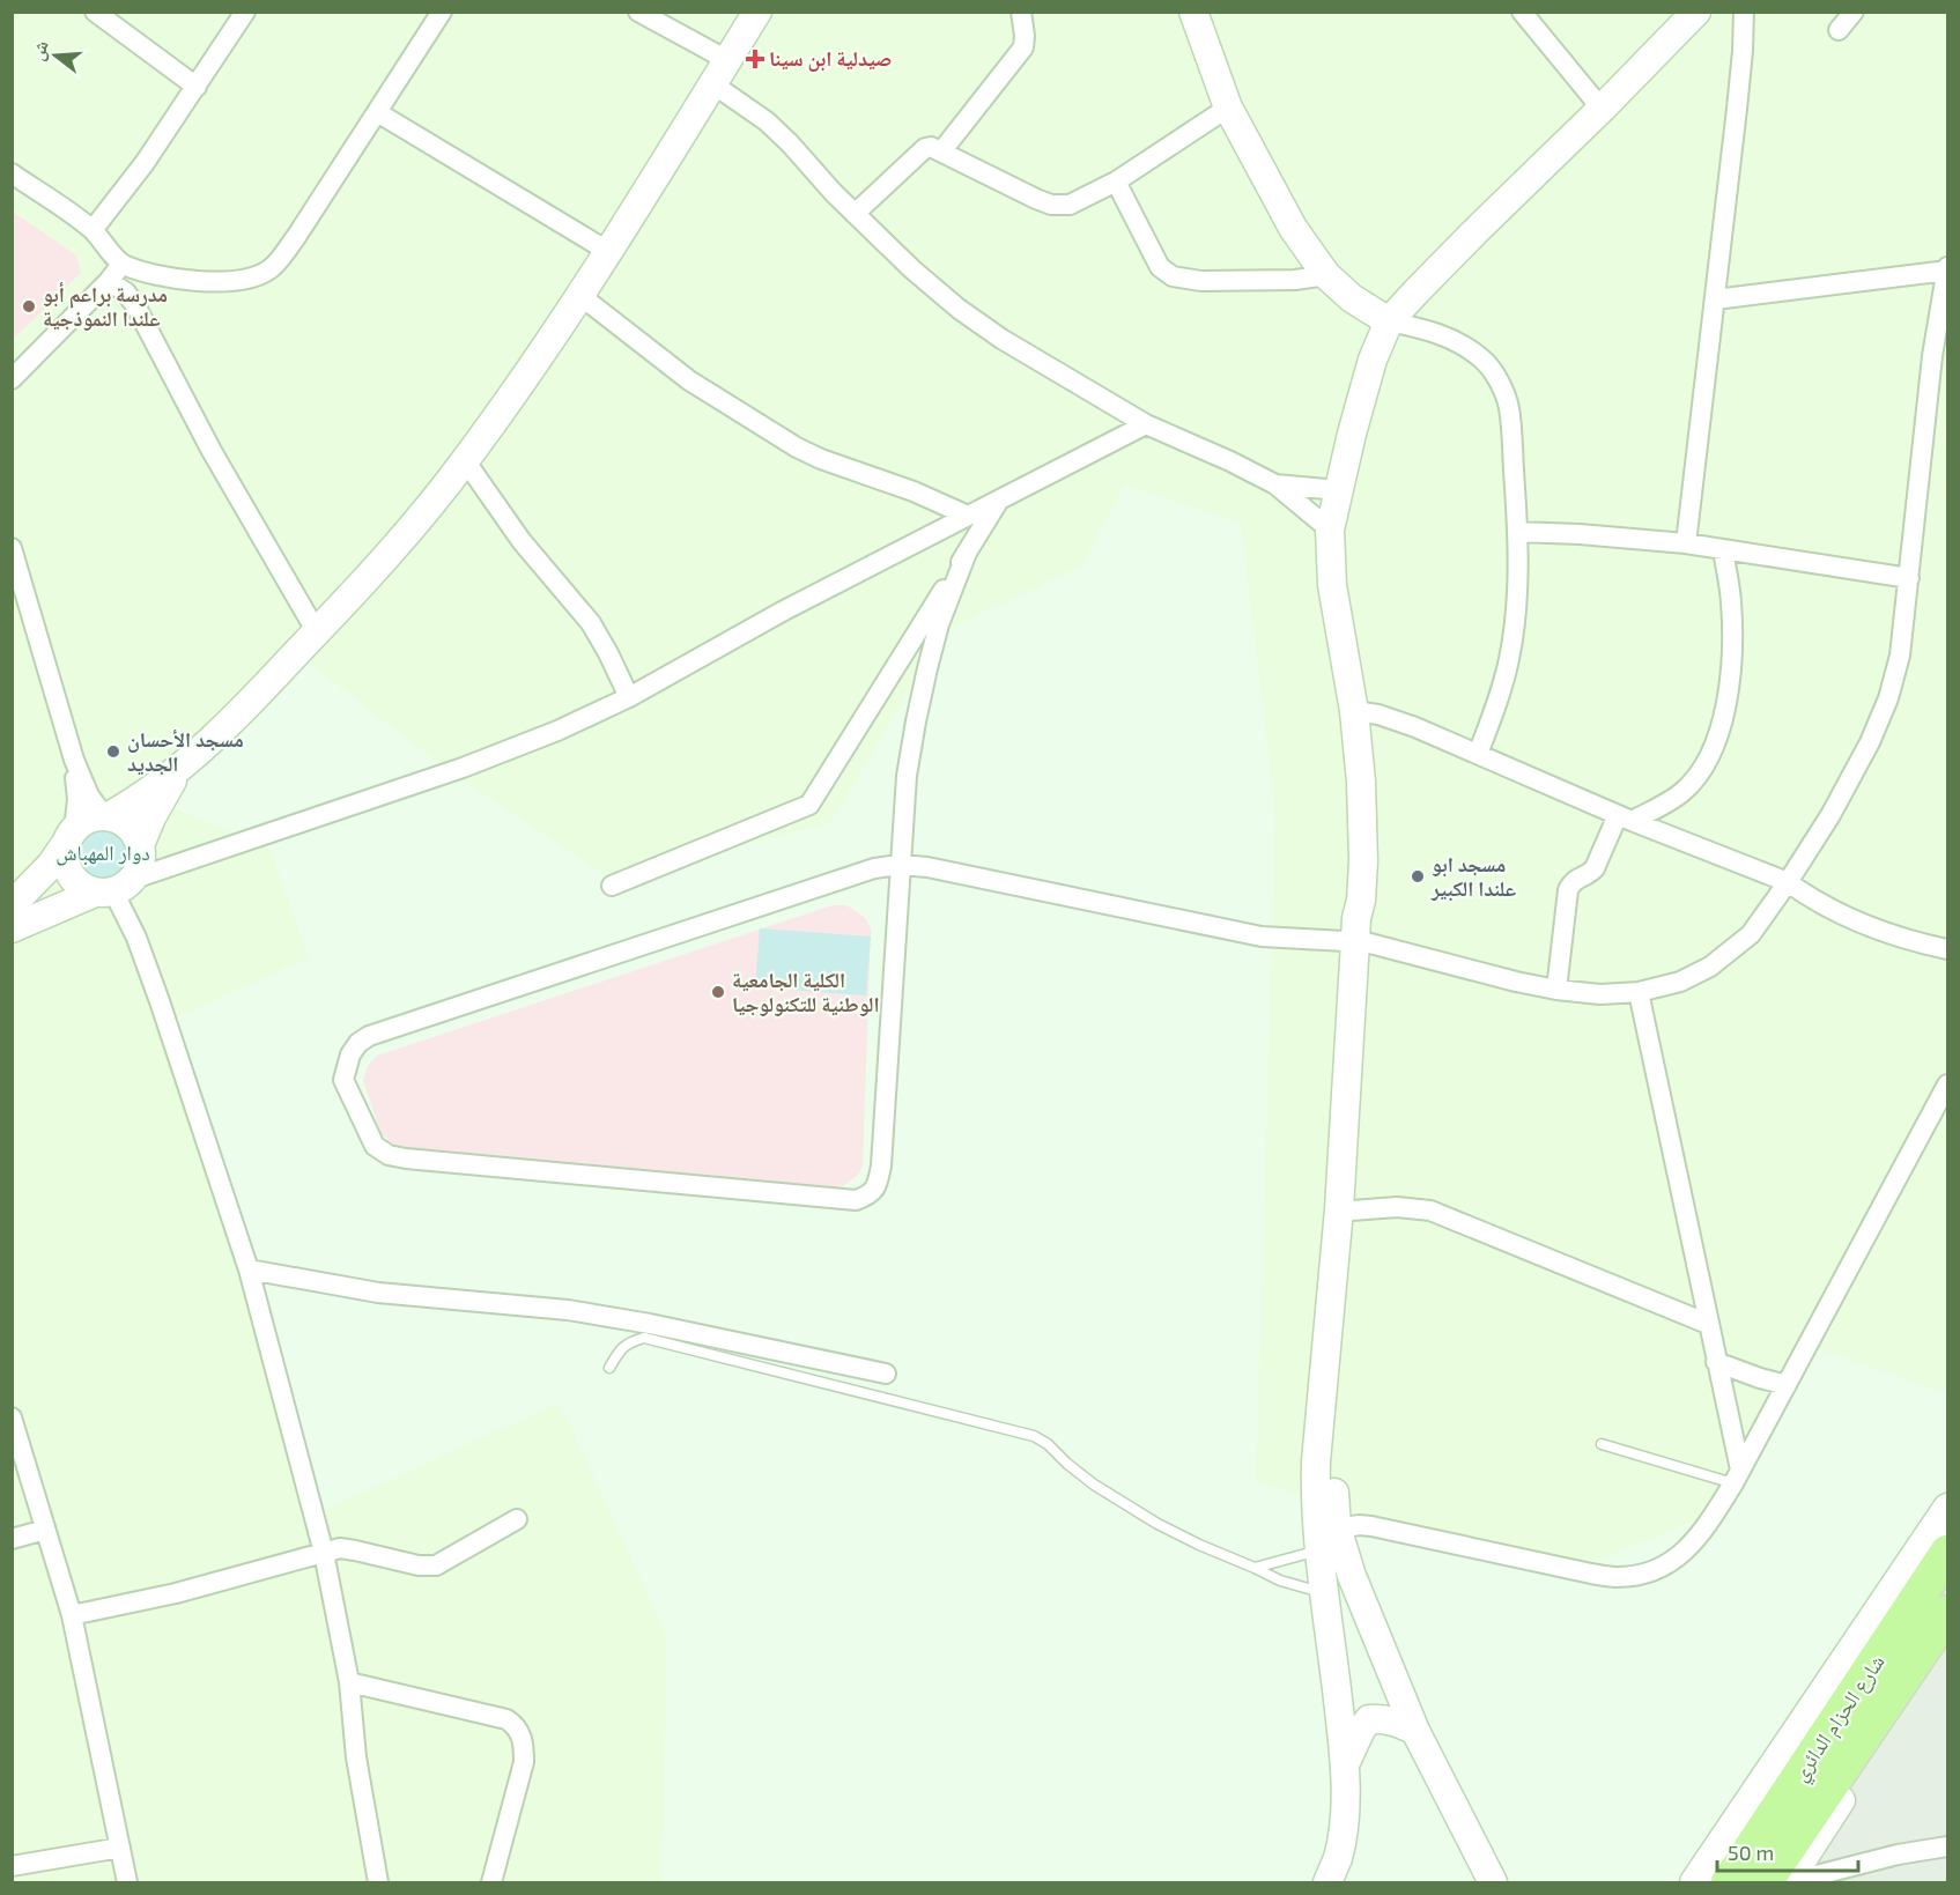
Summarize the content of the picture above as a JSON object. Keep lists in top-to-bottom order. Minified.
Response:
{"streets":{"highway":["شارع الحزام الدائري"]},"parks":["دوار المهباش"],"places":{"health":["صيدلية ابن سينا"],"other":["مدرسة براعم أبو علندا النموذجية","مسجد الأحسان الجديد","مسجد ابو علندا الكبير","الكلية الجامعية الوطنية للتكنولوجيا"]},"scale_bar":"50 m","north":"left"}
